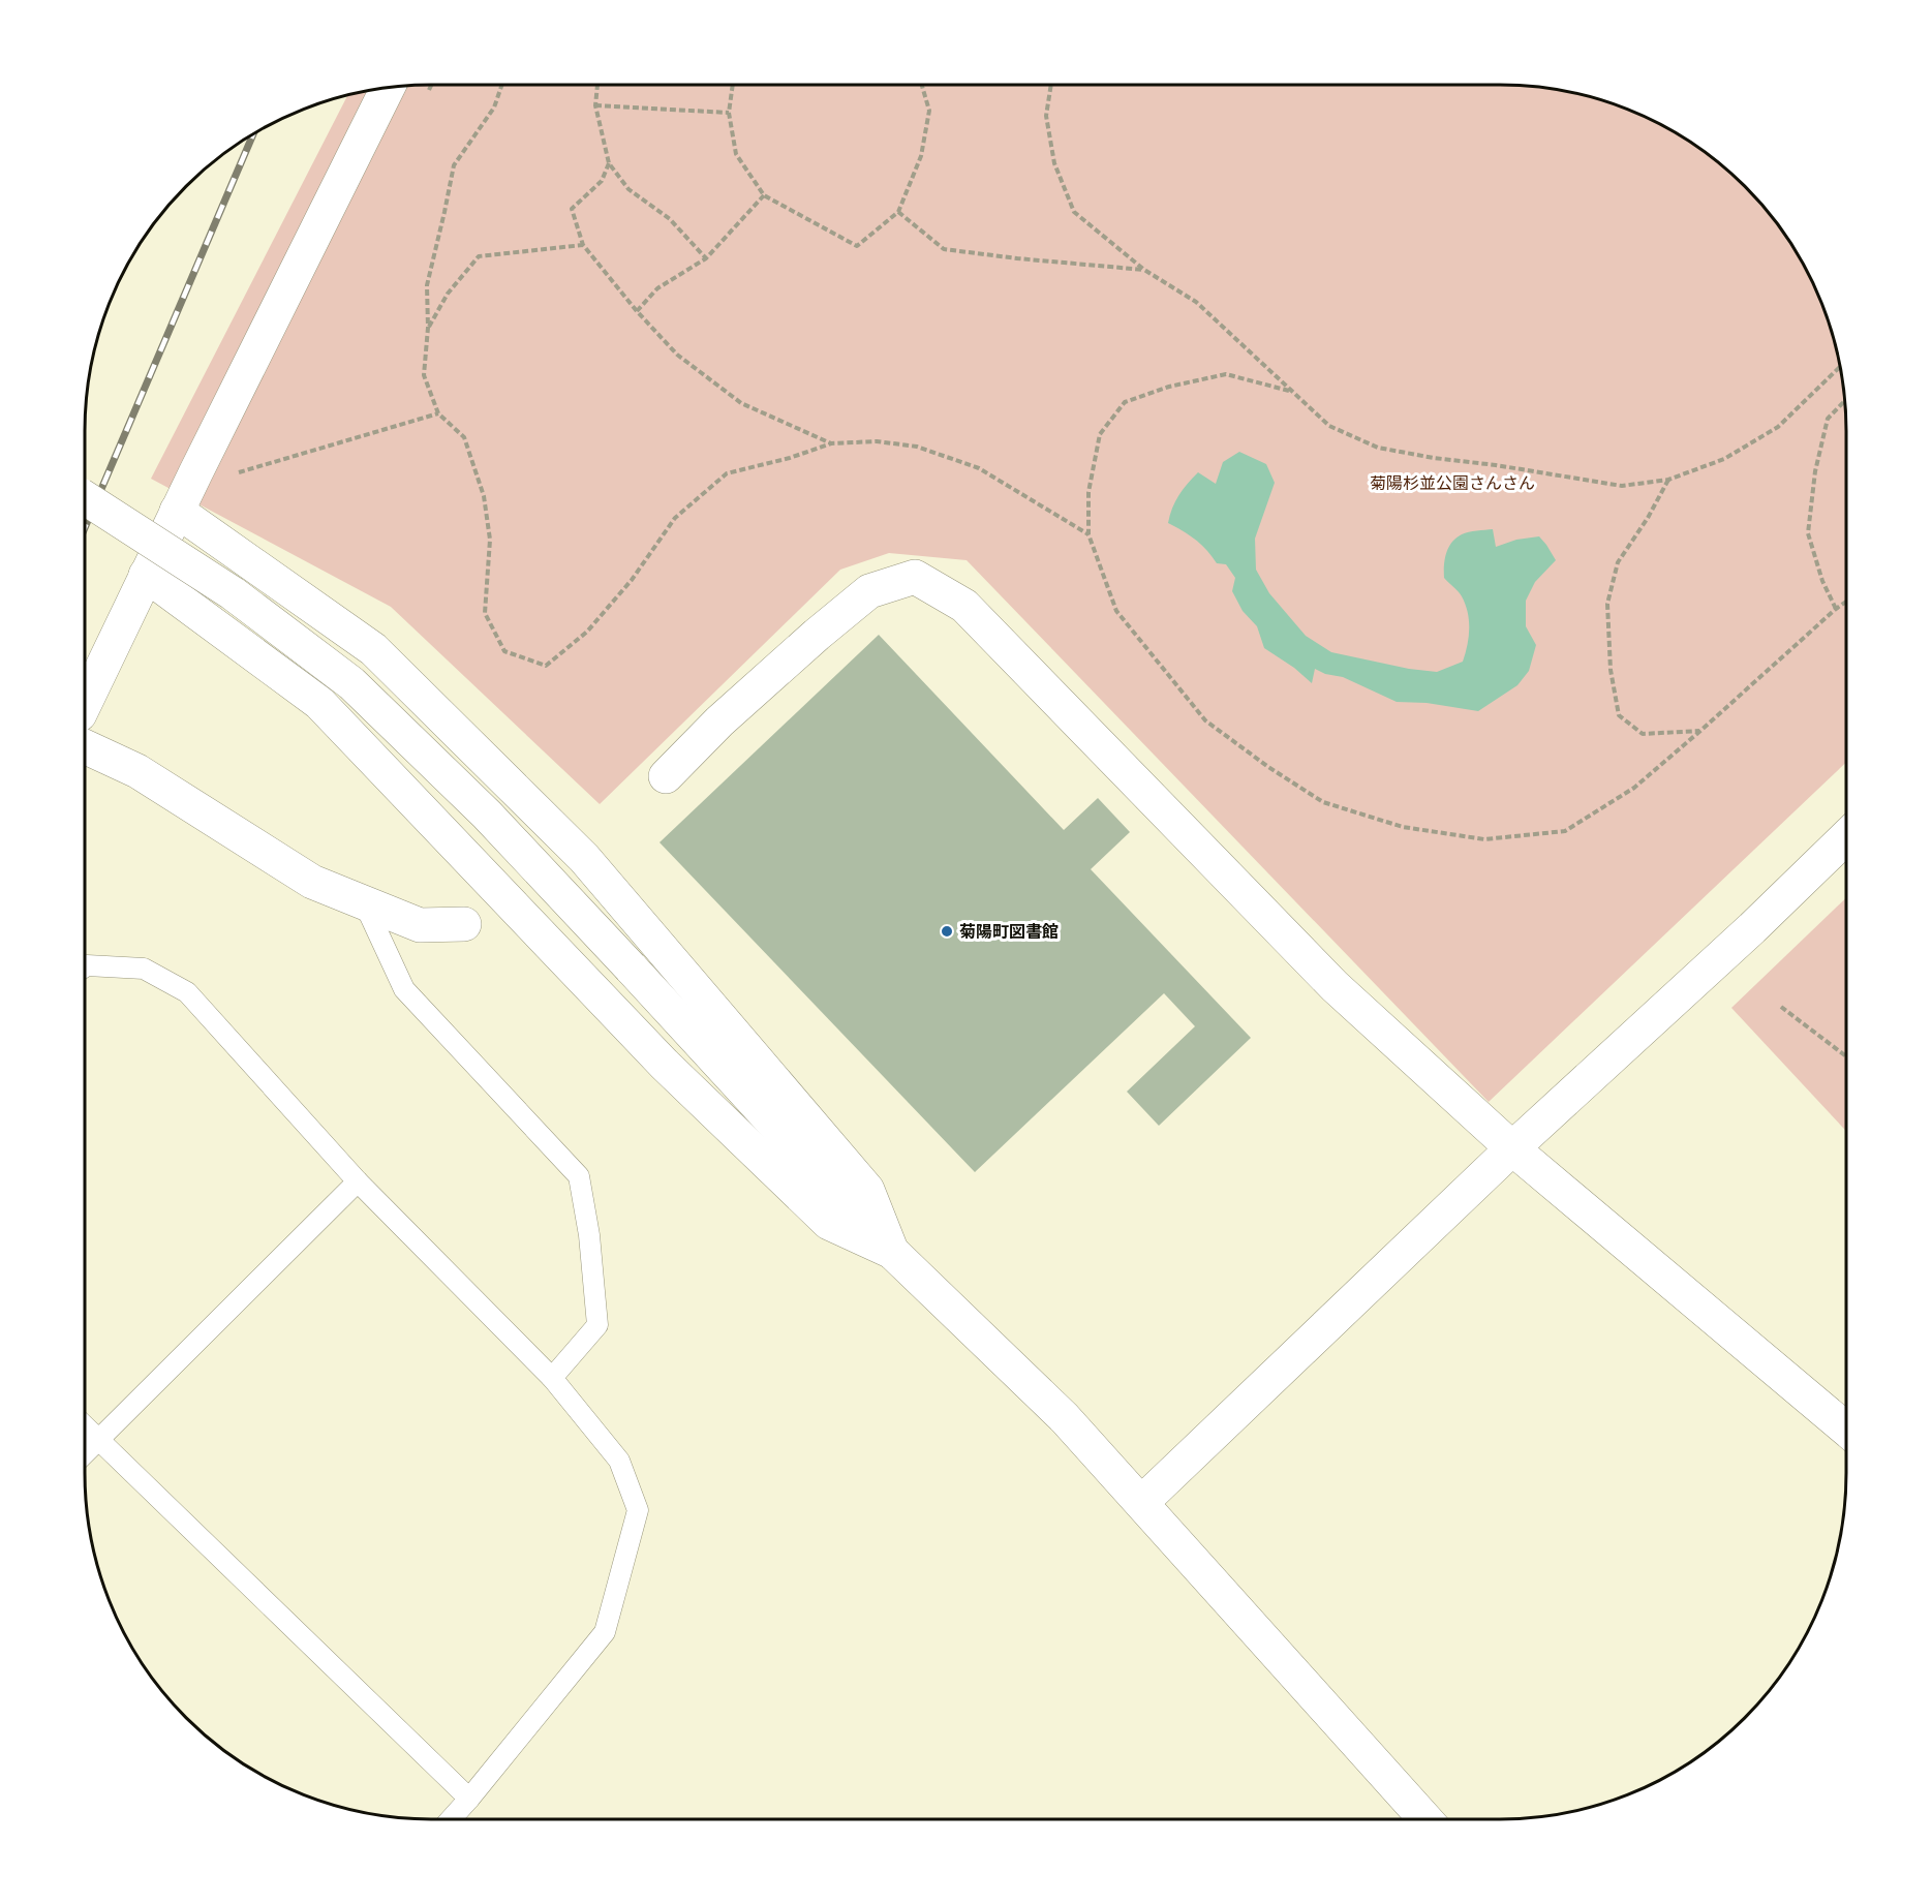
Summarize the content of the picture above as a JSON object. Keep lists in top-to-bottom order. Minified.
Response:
{"parks":["菊陽杉並公園さんさん"],"places":["菊陽町図書館"]}
